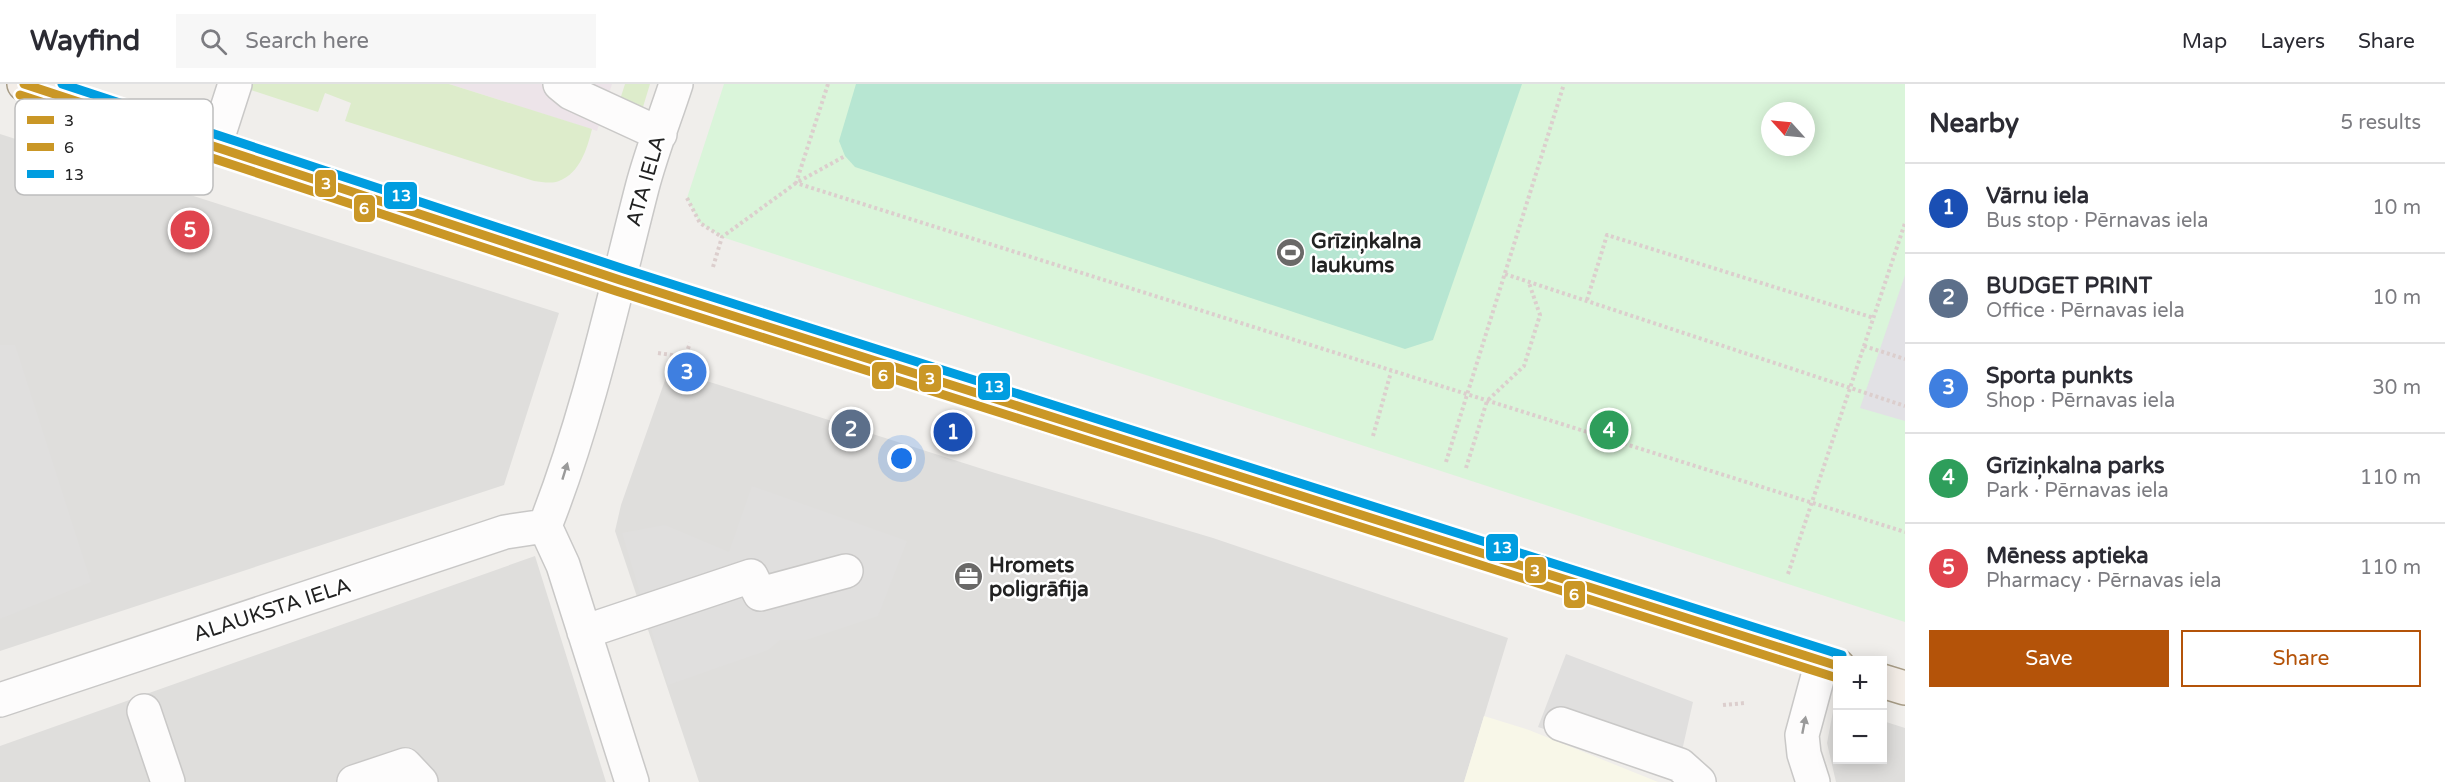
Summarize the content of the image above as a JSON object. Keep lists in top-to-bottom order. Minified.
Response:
{"streets":{"street":["ATA IELA","ALAUKSTA IELA"]},"crossings":[["ATA IELA","ALAUKSTA IELA"]],"one_way":["ATA IELA"],"places":{"sports":["Grīziņkalna laukums"],"office":["Hromets poligrāfija"]},"lines":["transit line 3","transit line 13","transit line 6"],"legend":["3","6","13"],"north":"top left","page":{"header":"Wayfind","search":"Search here","nav":["Map","Layers","Share"],"heading":["Nearby","5 results"],"list":[{"mark":"1","name":"Vārnu iela","note":"Bus stop · Pērnavas iela","value":"10 m"},{"mark":"2","name":"BUDGET PRINT","note":"Office · Pērnavas iela","value":"10 m"},{"mark":"3","name":"Sporta punkts","note":"Shop · Pērnavas iela","value":"30 m"},{"mark":"4","name":"Grīziņkalna parks","note":"Park · Pērnavas iela","value":"110 m"},{"mark":"5","name":"Mēness aptieka","note":"Pharmacy · Pērnavas iela","value":"110 m"}],"pins":["5","3","2","4","1"],"buttons":["Save","Share"],"map_buttons":["+","−"]}}
